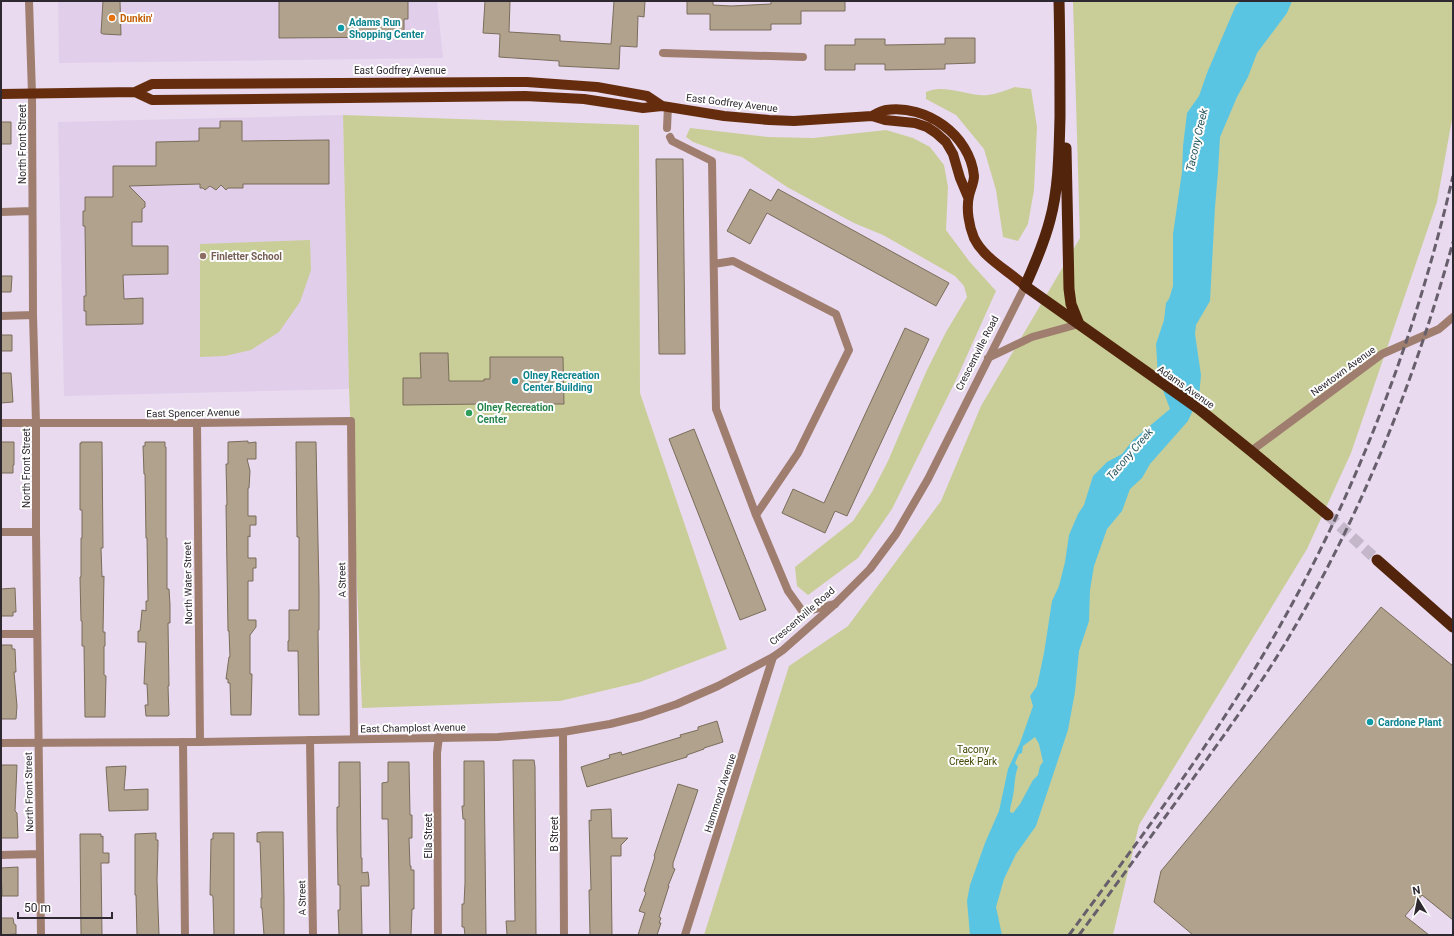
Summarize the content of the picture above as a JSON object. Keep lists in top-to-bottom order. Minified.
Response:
{"streets":{"highway":["Crescentville Road","Adams Avenue"],"main road":["East Godfrey Avenue"],"street":["North Front Street","Newtown Avenue","East Spencer Avenue","A Street","North Water Street","East Champlost Avenue","Hammond Avenue","B Street","Ella Street"]},"crossings":[["East Godfrey Avenue","North Front Street"],["East Godfrey Avenue","Crescentville Road"],["East Godfrey Avenue","Adams Avenue"],["North Front Street","East Spencer Avenue"],["North Front Street","East Champlost Avenue"],["Crescentville Road","Adams Avenue"],["Crescentville Road","East Champlost Avenue"],["Crescentville Road","Hammond Avenue"],["Newtown Avenue","Adams Avenue"],["East Spencer Avenue","A Street"],["East Spencer Avenue","North Water Street"],["A Street","East Champlost Avenue"],["North Water Street","East Champlost Avenue"],["East Champlost Avenue","Hammond Avenue"],["East Champlost Avenue","B Street"],["East Champlost Avenue","Ella Street"]],"water":["Tacony Creek"],"parks":["Tacony Creek Park"],"places":["Dunkin'","Adams Run Shopping Center","Finletter School","Olney Recreation Center Building","Olney Recreation Center","Cardone Plant"],"scale_bar":"50 m","north":"top"}
